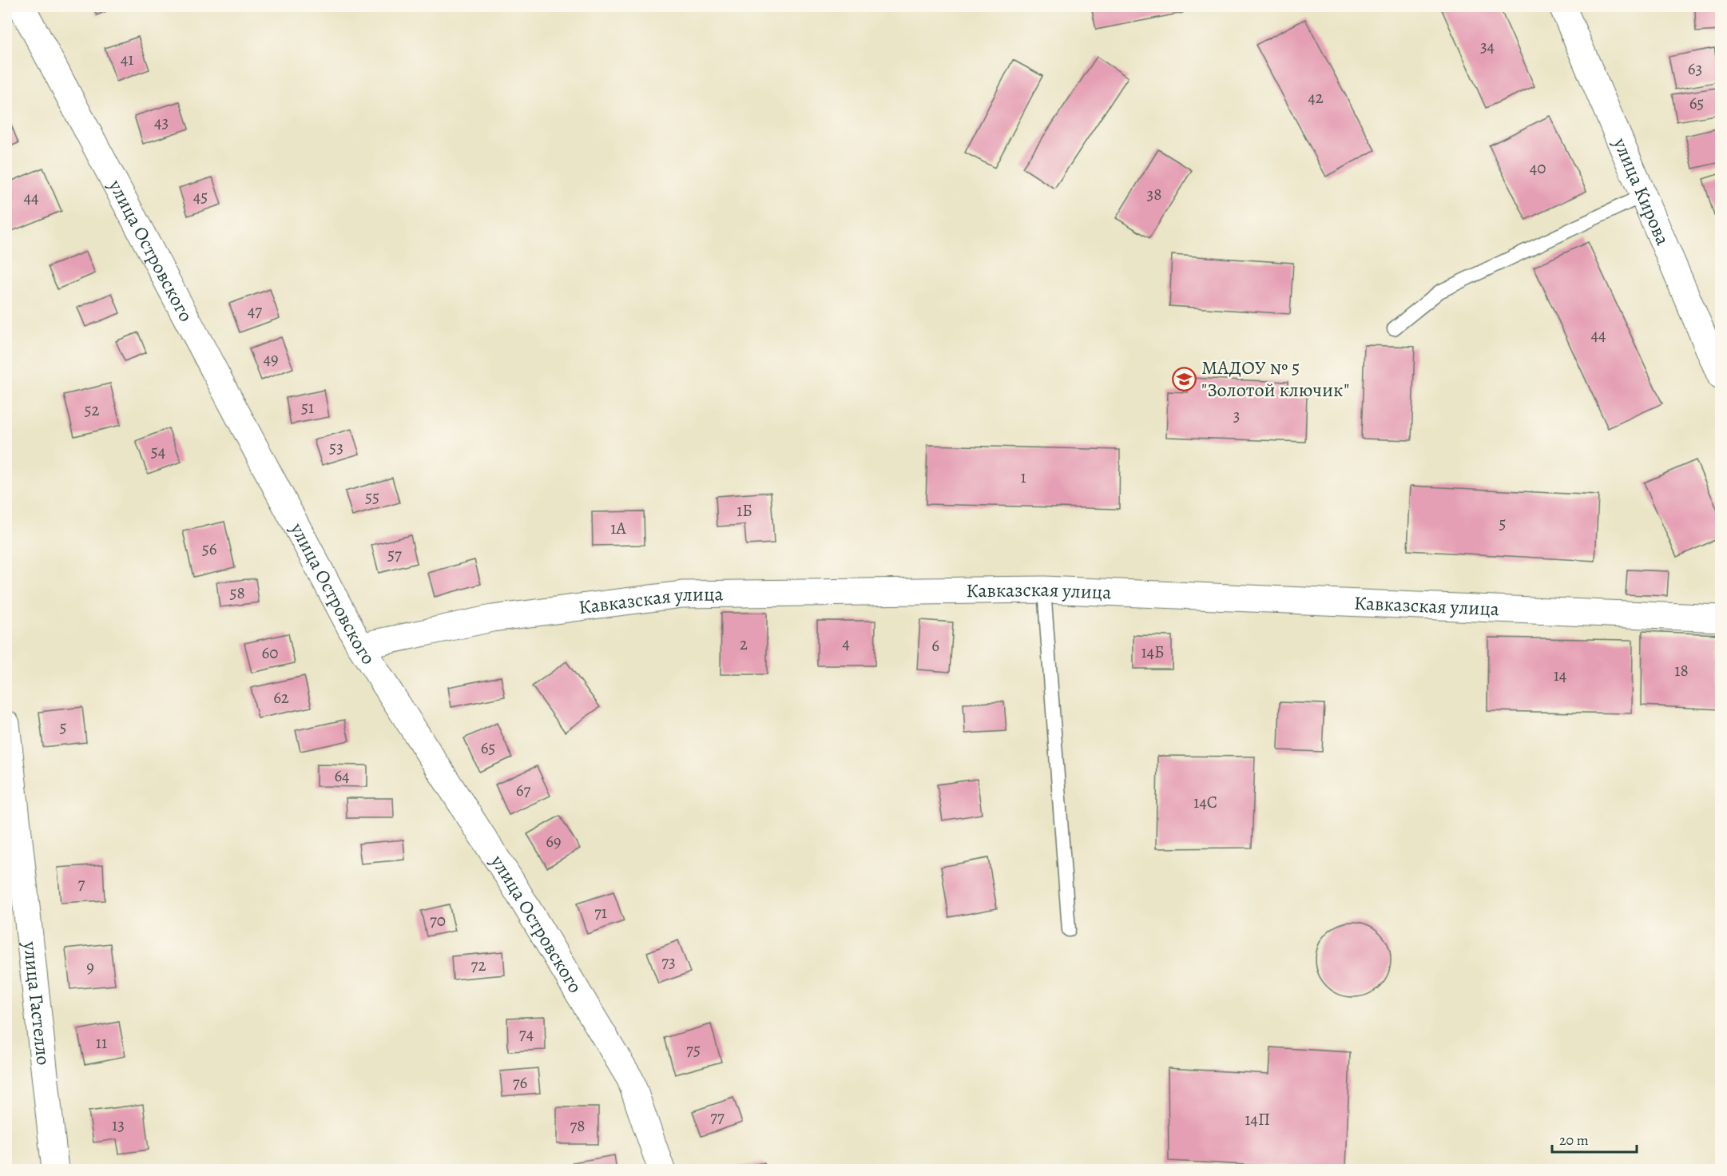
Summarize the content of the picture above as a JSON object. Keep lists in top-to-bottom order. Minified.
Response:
{"streets":{"street":["улица Кирова","улица Островского","Кавказская улица","улица Гастелло"]},"crossings":[["улица Островского","Кавказская улица"]],"places":{"school or university":["МАДОУ № 5 \"Золотой ключик\""]},"house_numbers":["34","41","63","42","65","43","40","38","45","44","47","44","49","51","52","3","53","54","1","55","1Б","5","1А","56","57","58","4","2","6","14Б","60","18","14","62","5","65","64","67","14С","69","7","71","70","73","72","9","74","11","75","76","77","14П","13","78"],"scale_bar":"20 m"}
